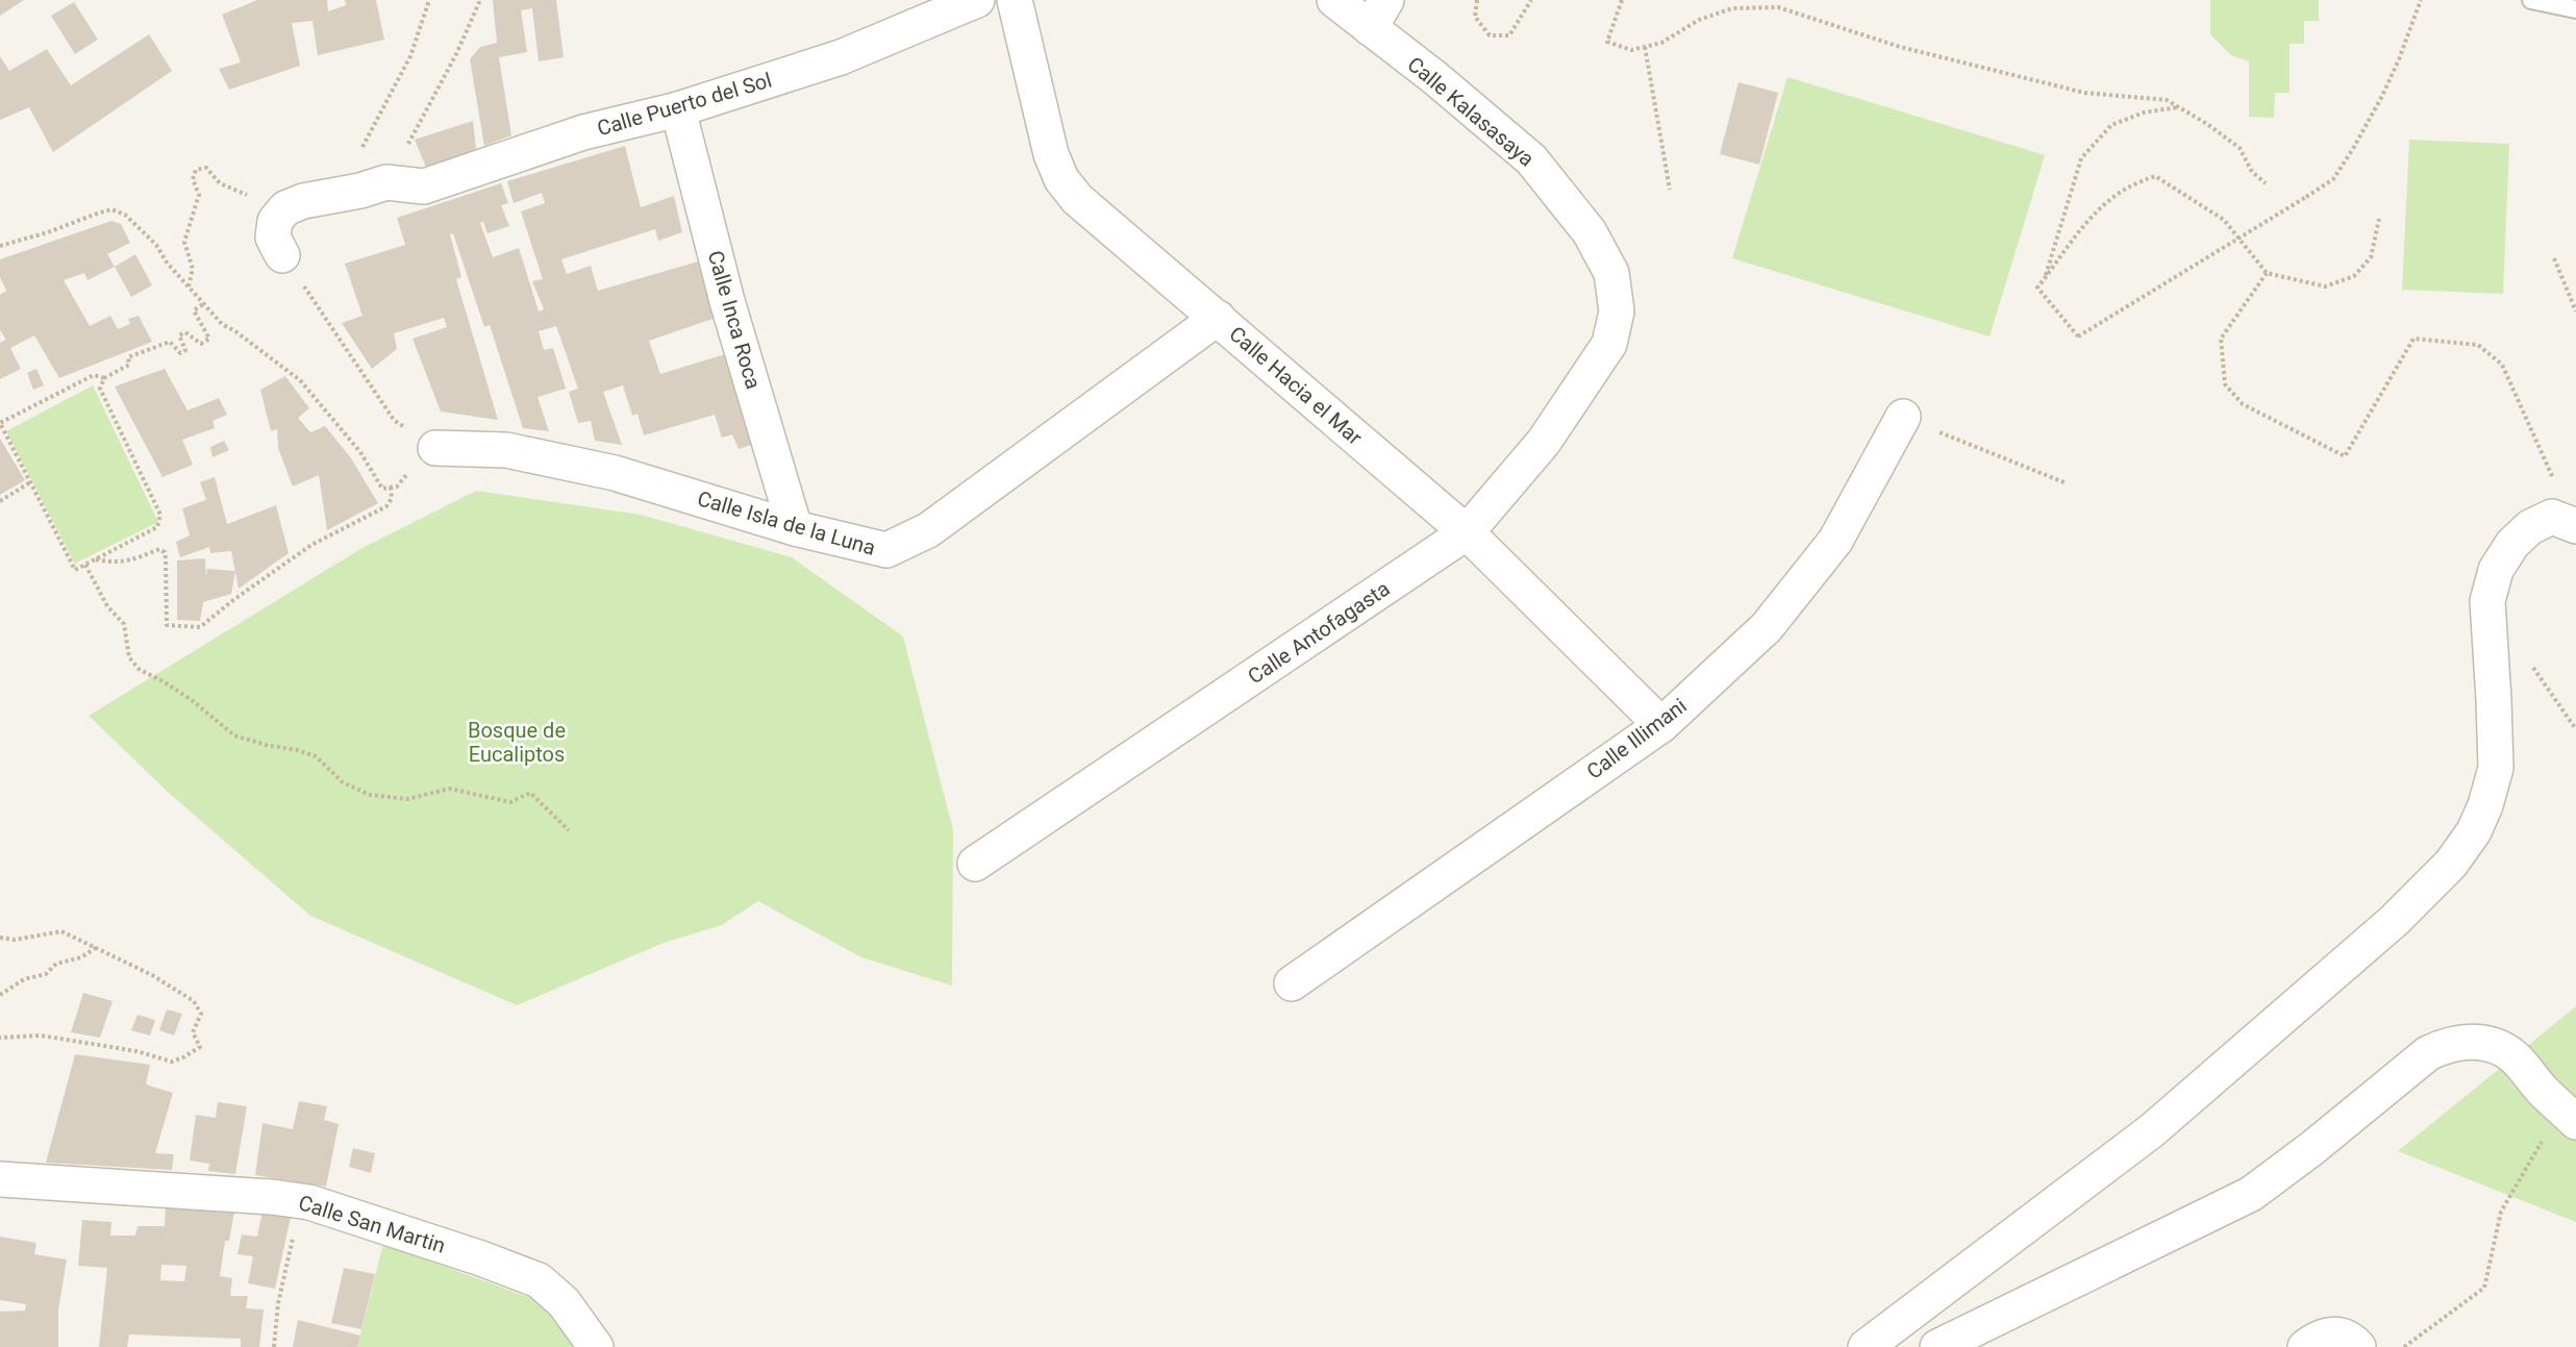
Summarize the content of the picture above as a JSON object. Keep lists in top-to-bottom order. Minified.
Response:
{"streets":{"street":["Calle Puerto del Sol","Calle Kalasasaya","Calle Inca Roca","Calle Hacia el Mar","Calle Isla de la Luna","Calle Antofagasta","Calle Illimani","Calle San Martin"]},"crossings":[["Calle Puerto del Sol","Calle Inca Roca"],["Calle Kalasasaya","Calle Antofagasta"],["Calle Inca Roca","Calle Isla de la Luna"],["Calle Hacia el Mar","Calle Isla de la Luna"],["Calle Hacia el Mar","Calle Antofagasta"],["Calle Hacia el Mar","Calle Illimani"]],"parks":["Bosque de Eucaliptos"]}
